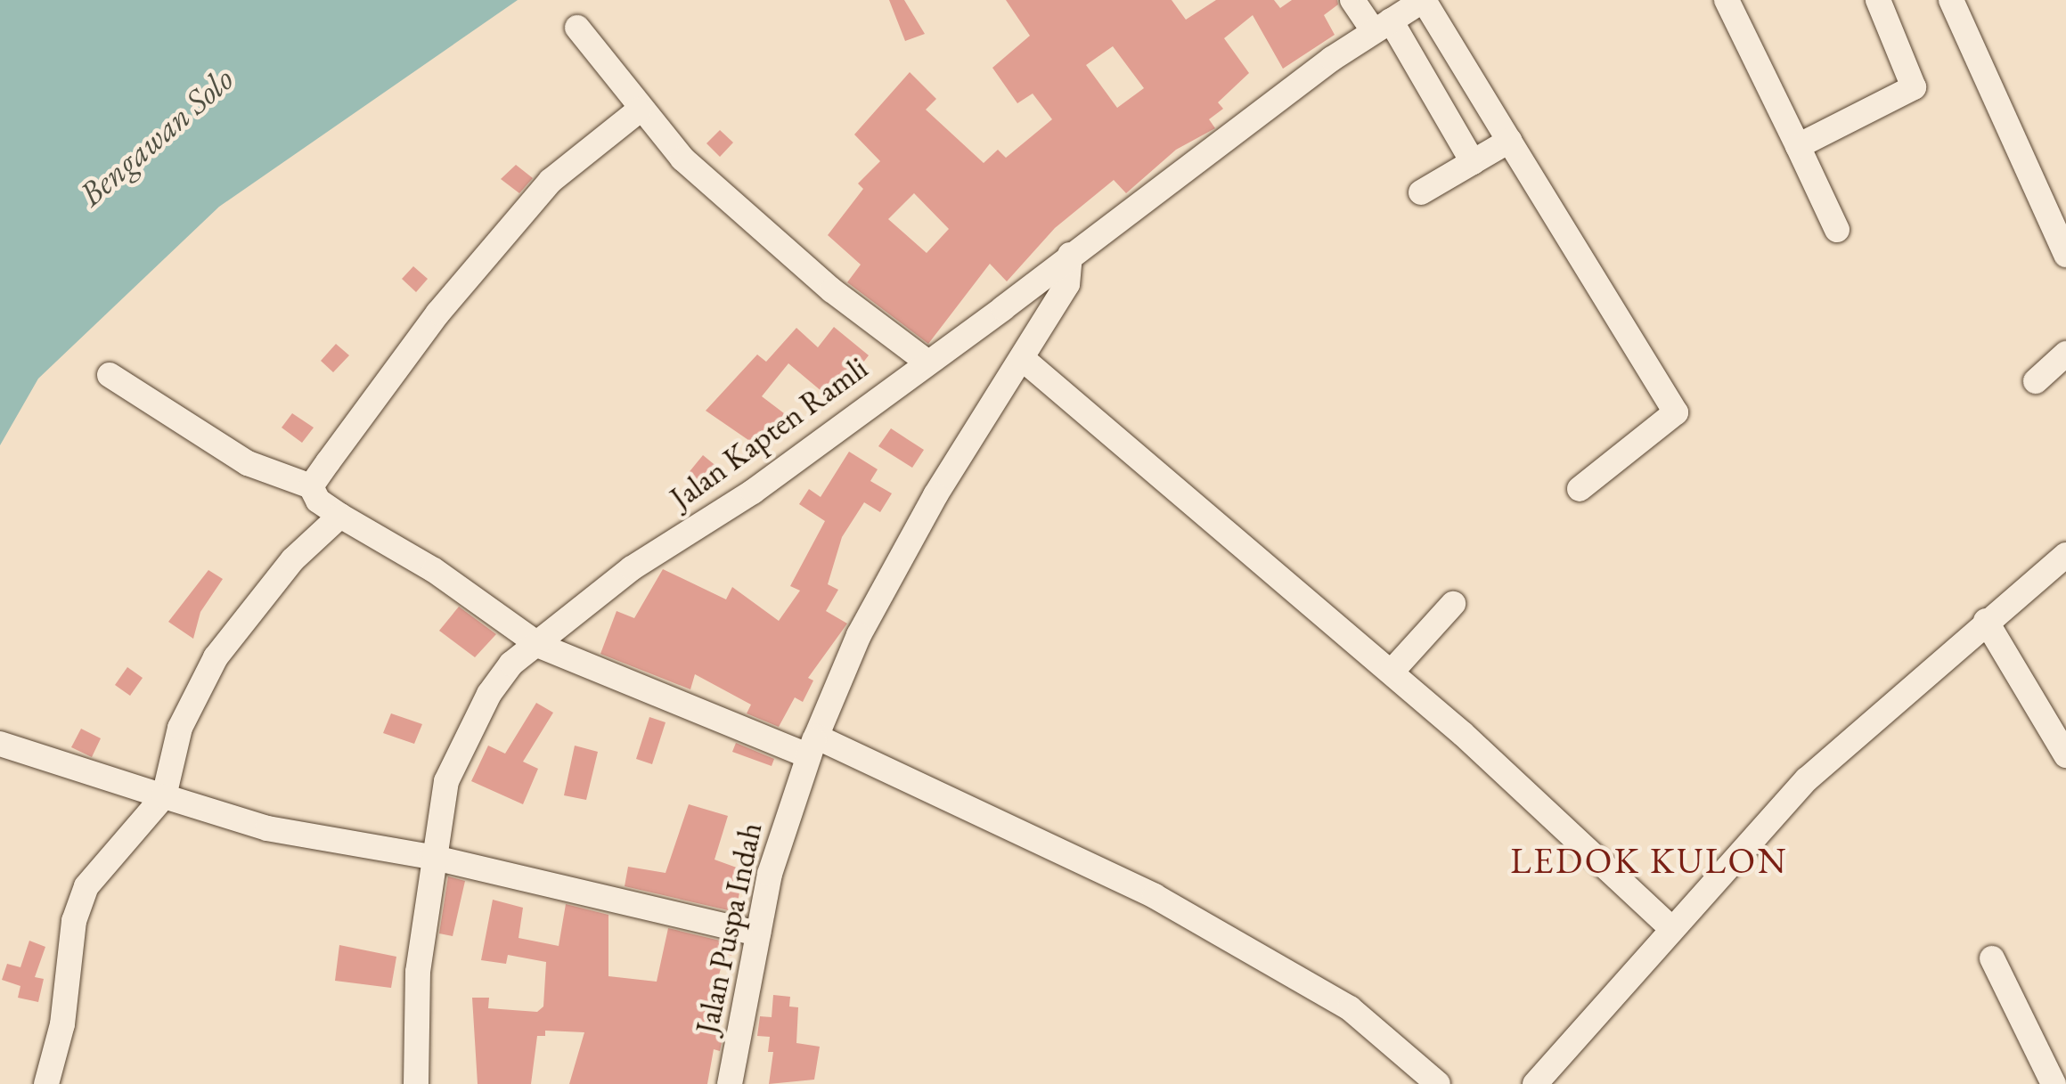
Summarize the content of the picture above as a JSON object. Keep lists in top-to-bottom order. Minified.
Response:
{"streets":{"street":["Jalan Kapten Ramli","Jalan Puspa Indah"]},"crossings":[["Jalan Kapten Ramli","Jalan Puspa Indah"]],"districts":["LEDOK KULON"],"water":["Bengawan Solo"]}
